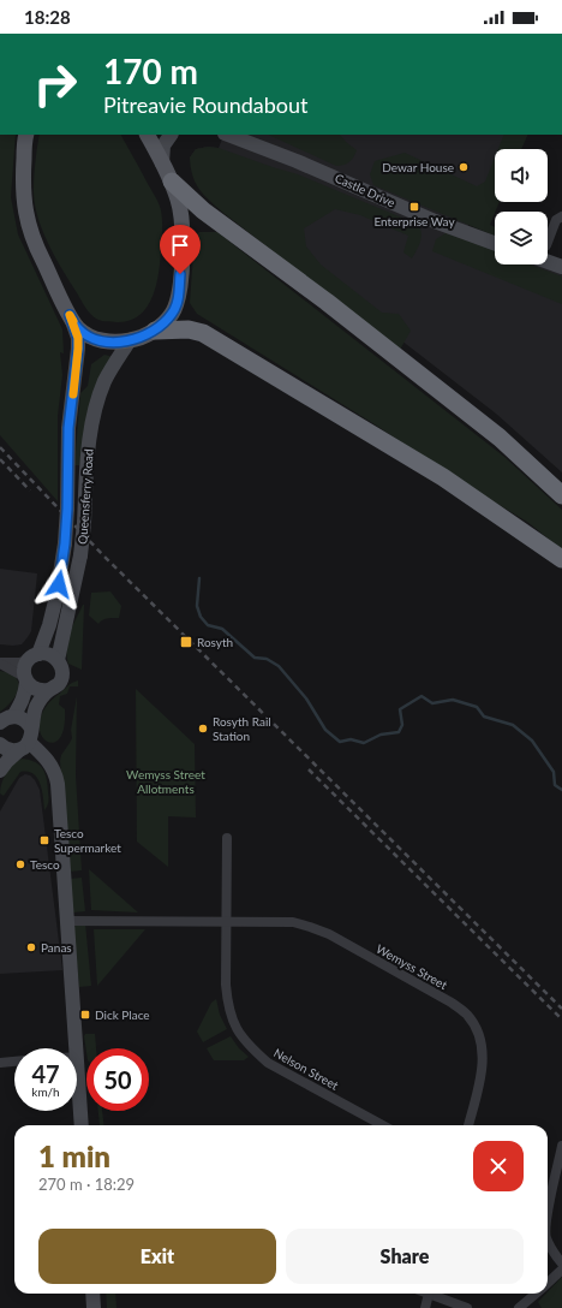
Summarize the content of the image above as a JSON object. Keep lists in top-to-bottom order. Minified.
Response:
{"streets":{"main road":["Castle Drive","Queensferry Road"],"street":["Wemyss Street","Nelson Street"]},"crossings":[["Wemyss Street","Nelson Street"]],"parks":["Wemyss Street Allotments"],"places":{"other":["Dewar House","Rosyth Rail Station","Tesco","Panas"],"transit":["Enterprise Way","Rosyth","Tesco Supermarket","Dick Place"]},"page":{"status":"18:28","turn":["170 m","Pitreavie Roundabout"],"speed":"47 km/h","limit":"50","heading":["1 min","270 m · 18:29"],"buttons":["Exit","Share"]}}
